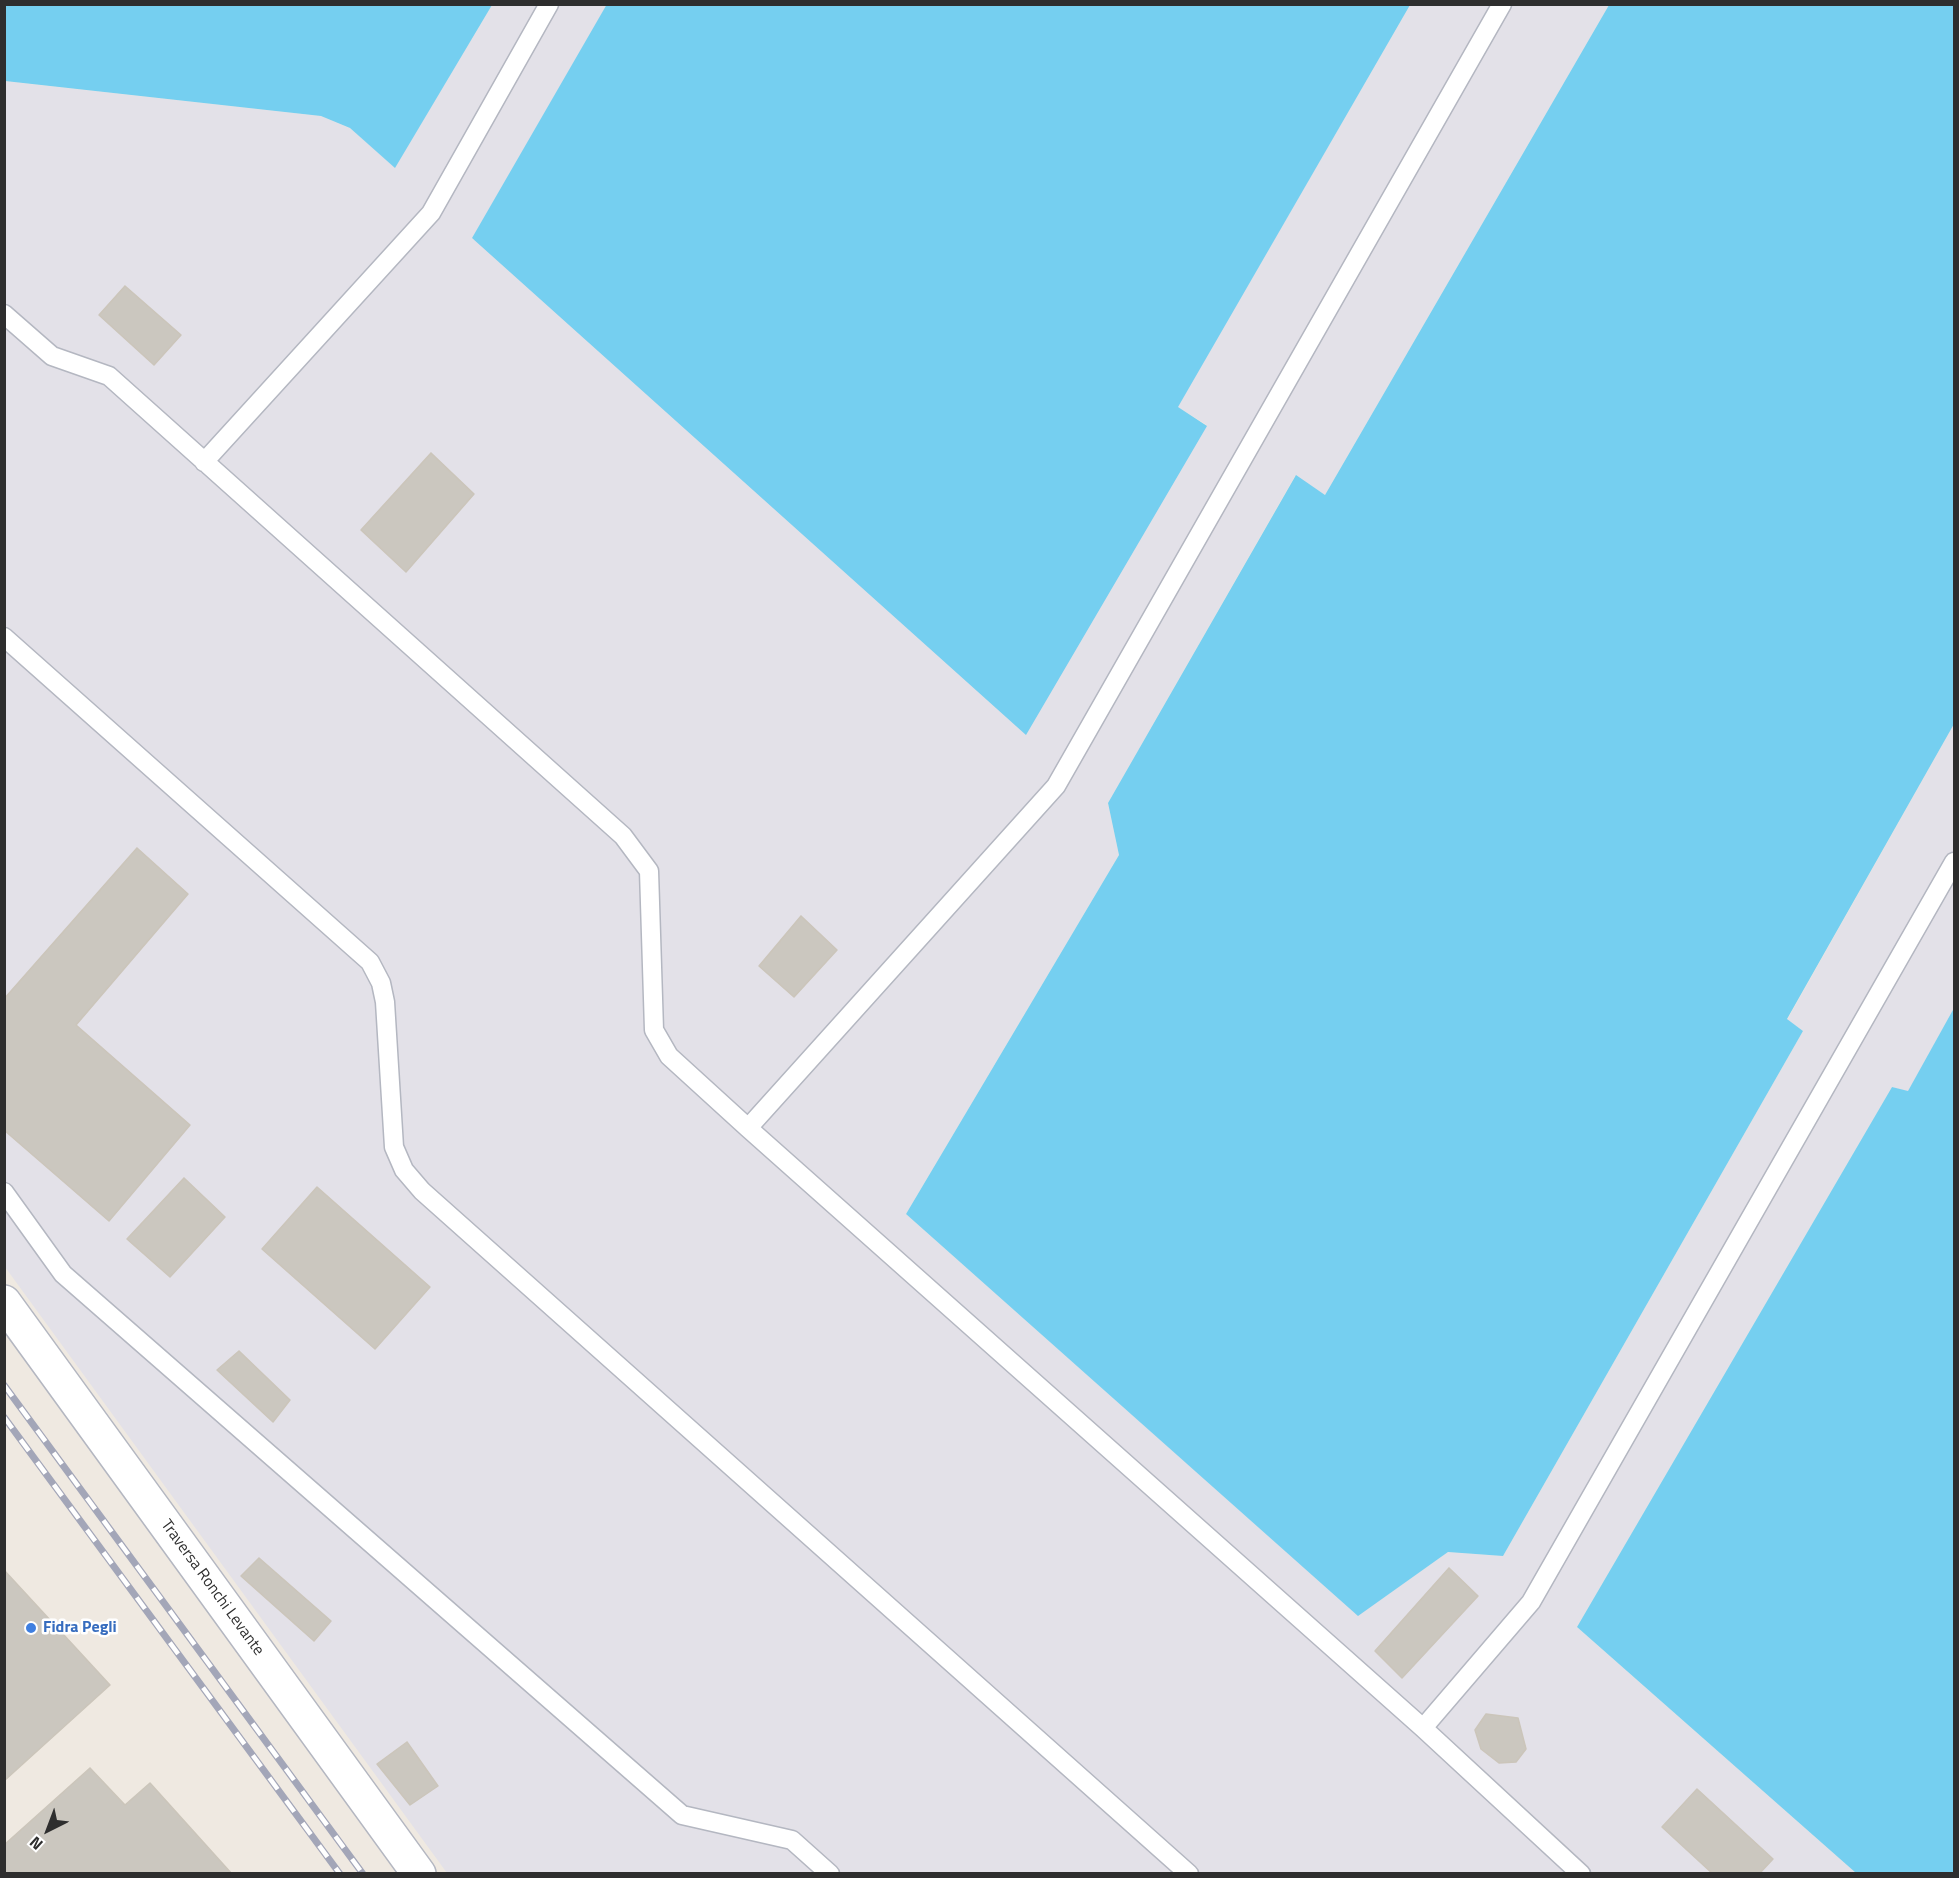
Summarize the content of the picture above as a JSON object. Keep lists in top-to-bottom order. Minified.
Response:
{"streets":{"street":["Traversa Ronchi Levante"]},"places":["Fidra Pegli"],"north":"bottom left"}
